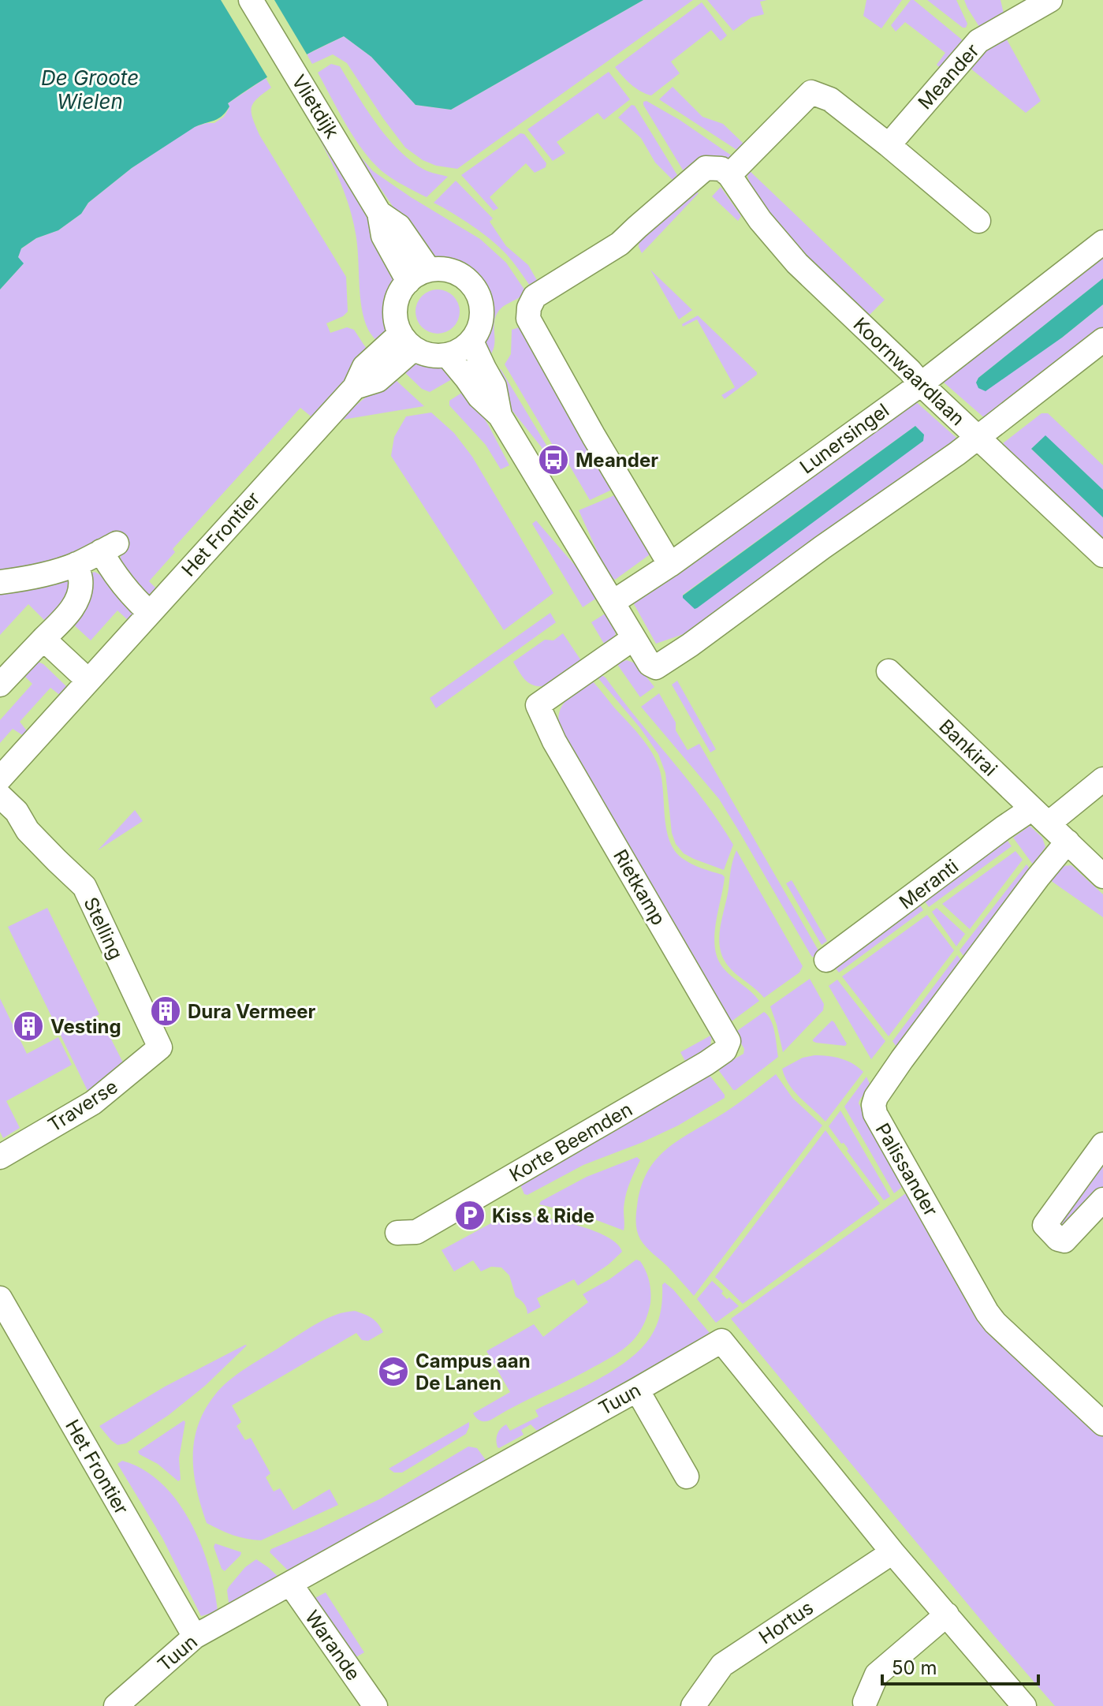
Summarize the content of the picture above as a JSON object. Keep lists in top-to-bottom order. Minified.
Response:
{"streets":{"street":["Meander","Vlietdijk","Koornwaardlaan","Lunersingel","Het Frontier","Bankirai","Meranti","Rietkamp","Stelling","Traverse","Korte Beemden","Palissander","Tuun","Hortus","Warande"]},"crossings":[["Vlietdijk","Het Frontier"],["Koornwaardlaan","Lunersingel"],["Het Frontier","Tuun"],["Bankirai","Meranti"],["Bankirai","Palissander"],["Rietkamp","Korte Beemden"],["Stelling","Traverse"],["Tuun","Hortus"],["Tuun","Warande"]],"water":["De Groote Wielen"],"places":{"bus stop":["Meander"],"building":["Dura Vermeer","Vesting"],"parking":["Kiss & Ride"],"school or university":["Campus aan De Lanen"]},"scale_bar":"50 m"}
